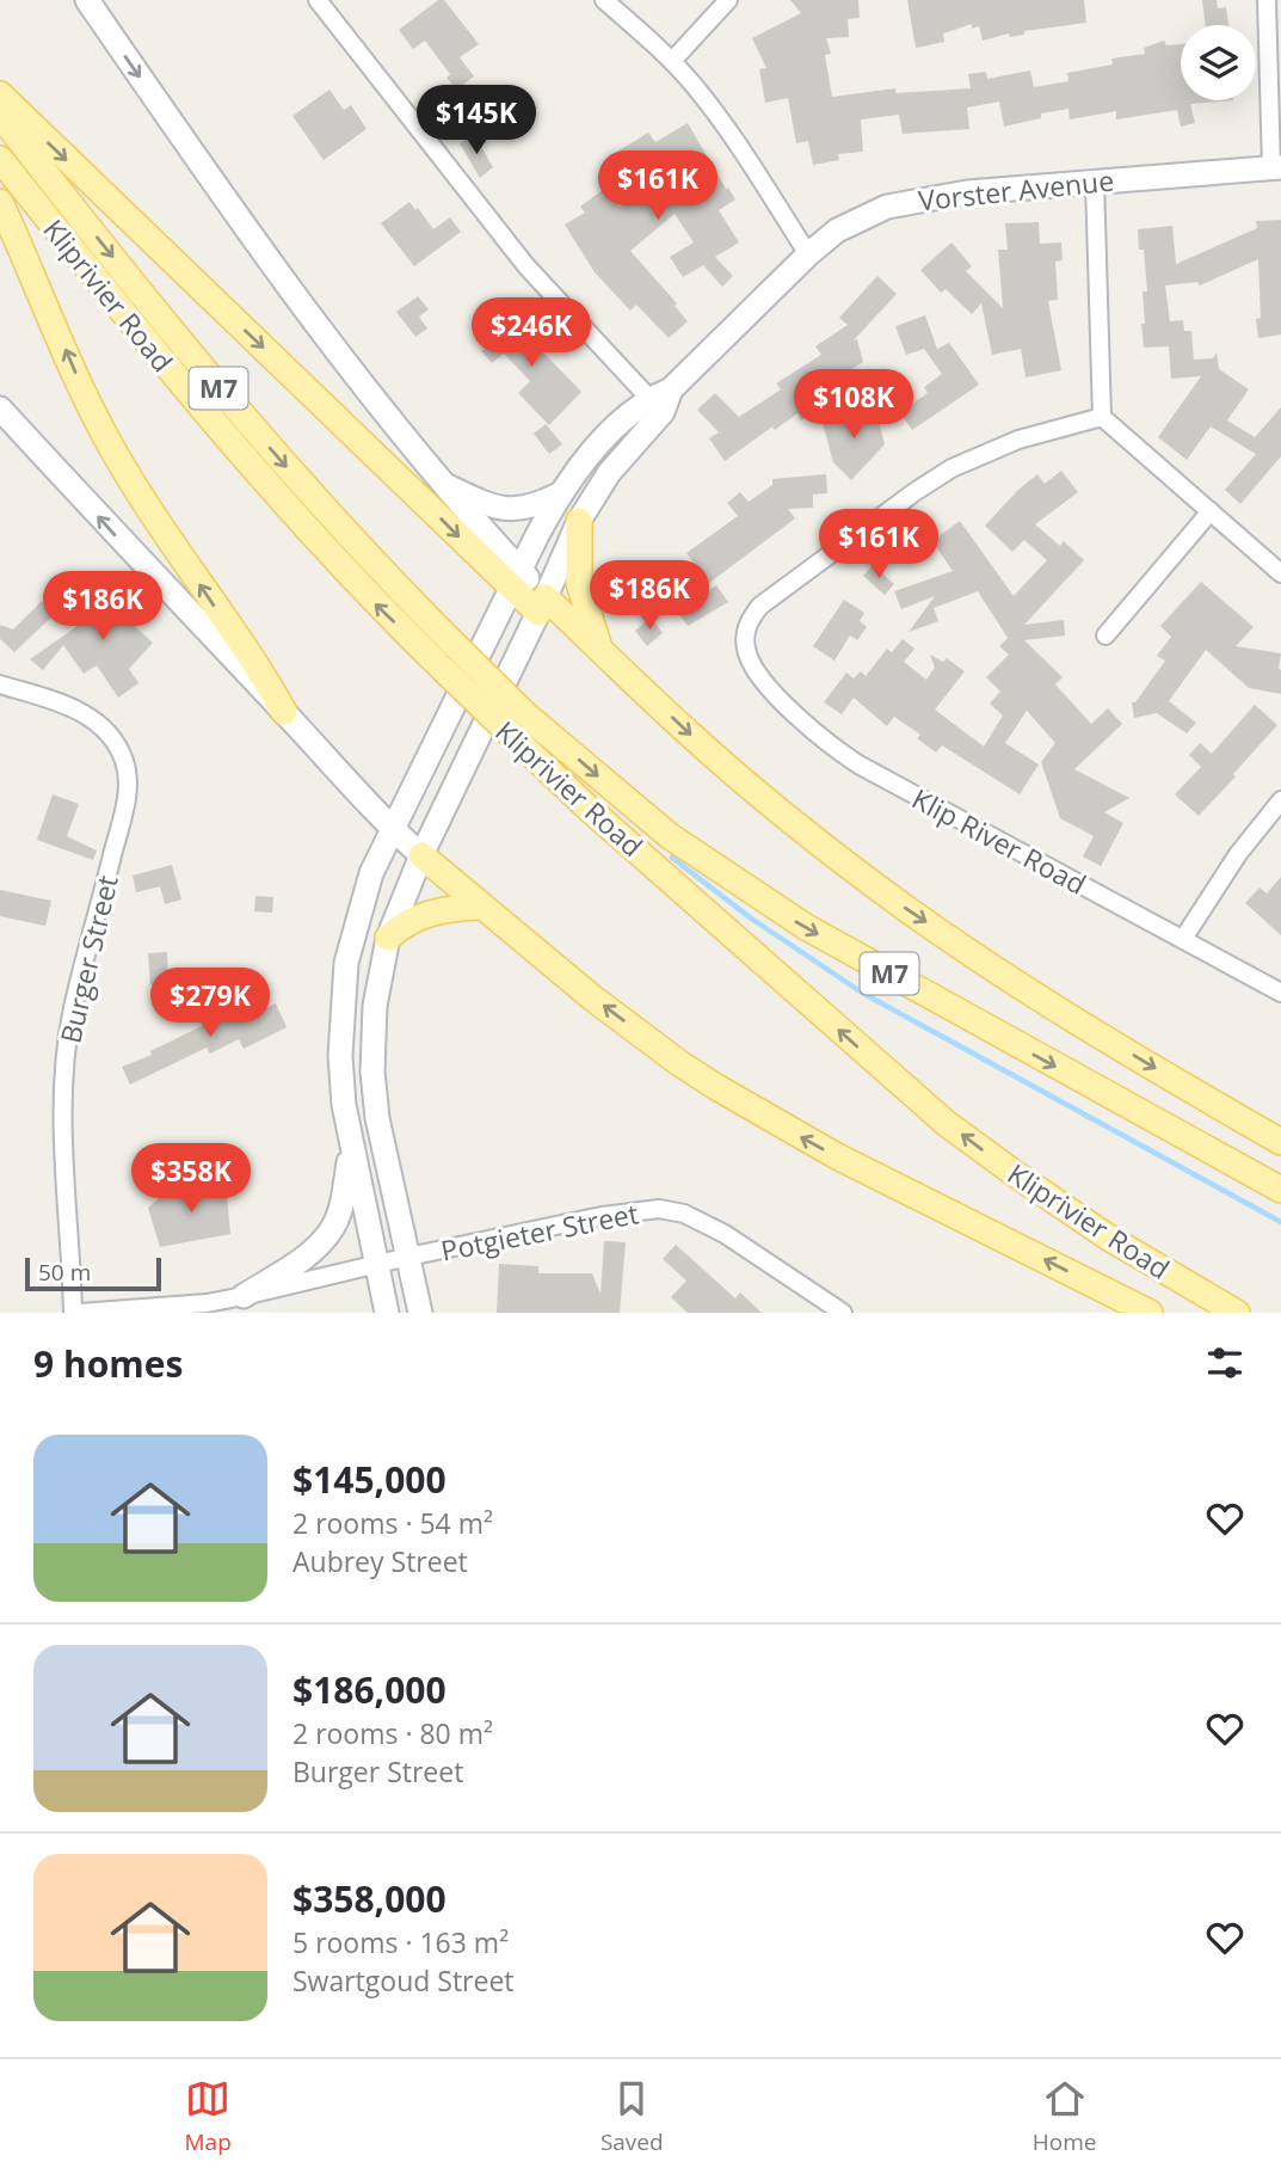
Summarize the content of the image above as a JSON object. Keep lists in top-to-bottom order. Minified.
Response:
{"streets":{"main road":["Vorster Avenue","Kliprivier Road","M7"],"street":["Klip River Road","Burger Street","Potgieter Street"]},"crossings":[["Vorster Avenue","Potgieter Street"]],"scale_bar":"50 m","page":{"price":["$145K","$161K","$246K","$108K","$161K","$186K","$186K","$279K","$358K"],"scale":"50 m","heading":"9 homes","list":[{"name":"$145,000","note":"2 rooms · 54 m² · Aubrey Street"},{"name":"$186,000","note":"2 rooms · 80 m² · Burger Street"},{"name":"$358,000","note":"5 rooms · 163 m² · Swartgoud Street"}],"tabs":["Map","Saved","Home"]}}
